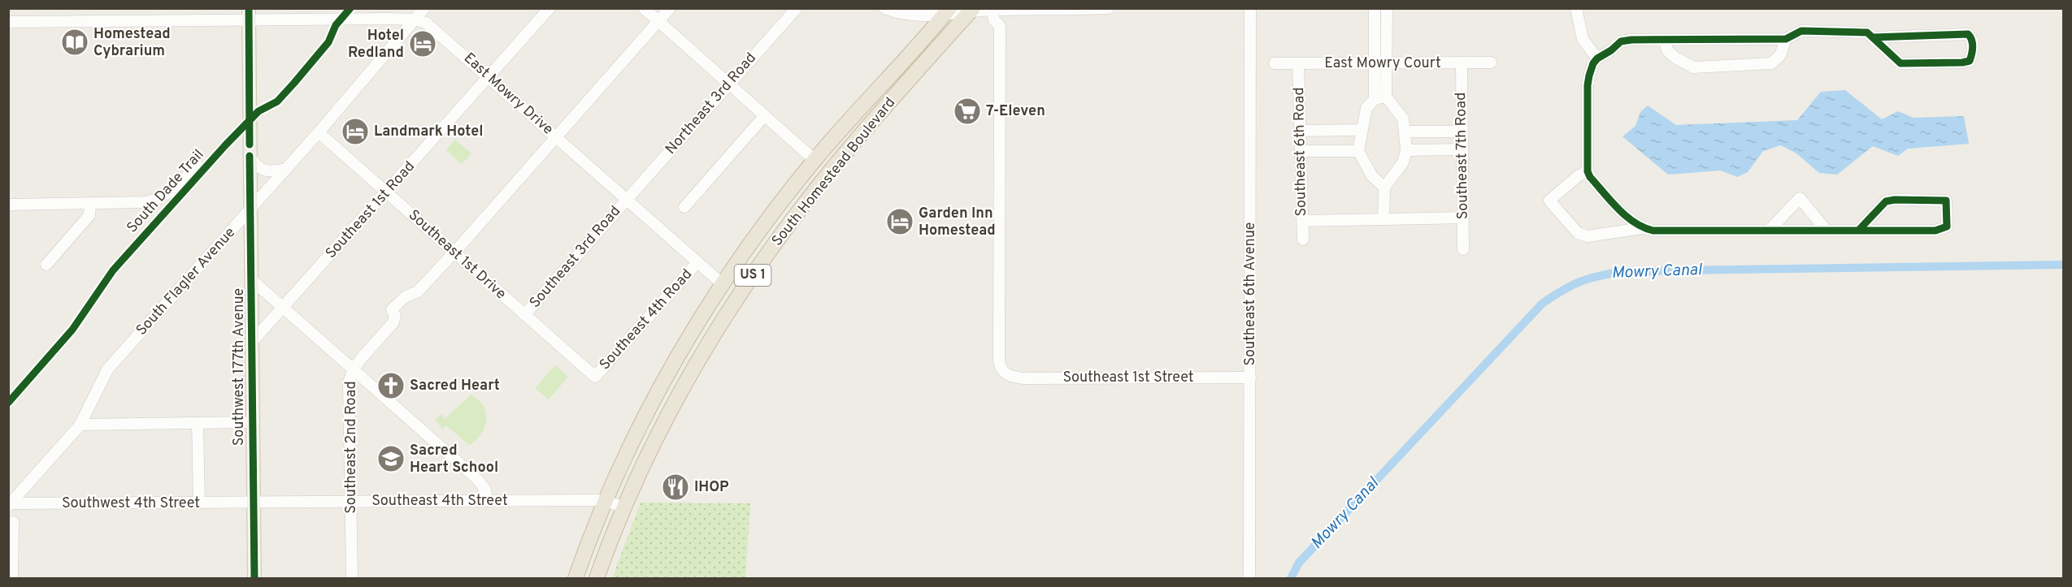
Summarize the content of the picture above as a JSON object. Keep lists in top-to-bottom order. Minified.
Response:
{"streets":{"highway":["South Homestead Boulevard","US 1"],"main road":["Southwest 177th Avenue"],"street":["East Mowry Court","East Mowry Drive","Northeast 3rd Road","Southeast 6th Road","Southeast 7th Road","Southeast 1st Road","Southeast 1st Drive","Southeast 3rd Road","South Flagler Avenue","Southeast 6th Avenue","Southeast 4th Road","Southeast 1st Street","Southeast 2nd Road","Southeast 4th Street","Southwest 4th Street"],"cycle path":["South Dade Trail"]},"crossings":[["East Mowry Court","Southeast 6th Road"],["East Mowry Court","Southeast 7th Road"],["East Mowry Drive","Northeast 3rd Road"],["East Mowry Drive","South Homestead Boulevard"],["East Mowry Drive","Southeast 1st Road"],["East Mowry Drive","Southeast 3rd Road"],["East Mowry Drive","South Flagler Avenue"],["East Mowry Drive","Southeast 4th Road"],["East Mowry Drive","Southwest 177th Avenue"],["East Mowry Drive","Southeast 2nd Road"],["Northeast 3rd Road","Southeast 3rd Road"],["South Homestead Boulevard","Southeast 4th Street"],["Southeast 1st Road","Southeast 1st Drive"],["Southeast 1st Road","Southwest 177th Avenue"],["Southeast 1st Drive","Southeast 3rd Road"],["Southeast 1st Drive","South Flagler Avenue"],["Southeast 1st Drive","Southeast 4th Road"],["Southeast 1st Drive","Southeast 2nd Road"],["South Flagler Avenue","Southwest 177th Avenue"],["South Flagler Avenue","Southwest 4th Street"],["Southeast 6th Avenue","Southeast 1st Street"],["Southwest 177th Avenue","Southeast 4th Street"],["Southwest 177th Avenue","Southwest 4th Street"],["Southeast 2nd Road","Southeast 4th Street"],["Southeast 4th Street","Southwest 4th Street"]],"water":["Mowry Canal"],"places":{"library":["Homestead Cybrarium"],"hotel":["Hotel Redland","Landmark Hotel","Garden Inn Homestead"],"supermarket":["7-Eleven"],"church":["Sacred Heart"],"school or university":["Sacred Heart School"],"restaurant":["IHOP"]}}
